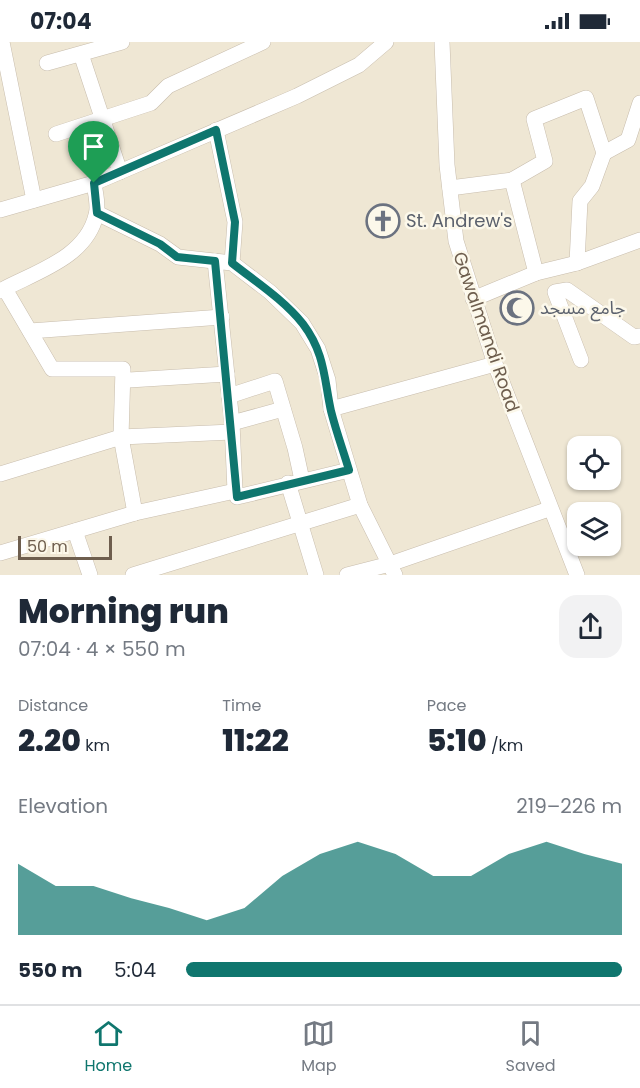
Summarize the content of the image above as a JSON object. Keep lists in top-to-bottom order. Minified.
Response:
{"streets":{"street":["Gawalmandi Road"]},"places":{"church":["St. Andrew's"],"mosque":["جامع مسجد"]},"scale_bar":"50 m","page":{"status":"07:04","scale":"50 m","heading":["Morning run","07:04 · 4 × 550 m"],"stats":[["Distance","2.20 km"],["Time","11:22"],["Pace","5:10 /km"]],"chart":["Elevation","219–226 m"],"list":[{"name":"550 m","note":"5:04"}],"tabs":["Home","Map","Saved"]}}
